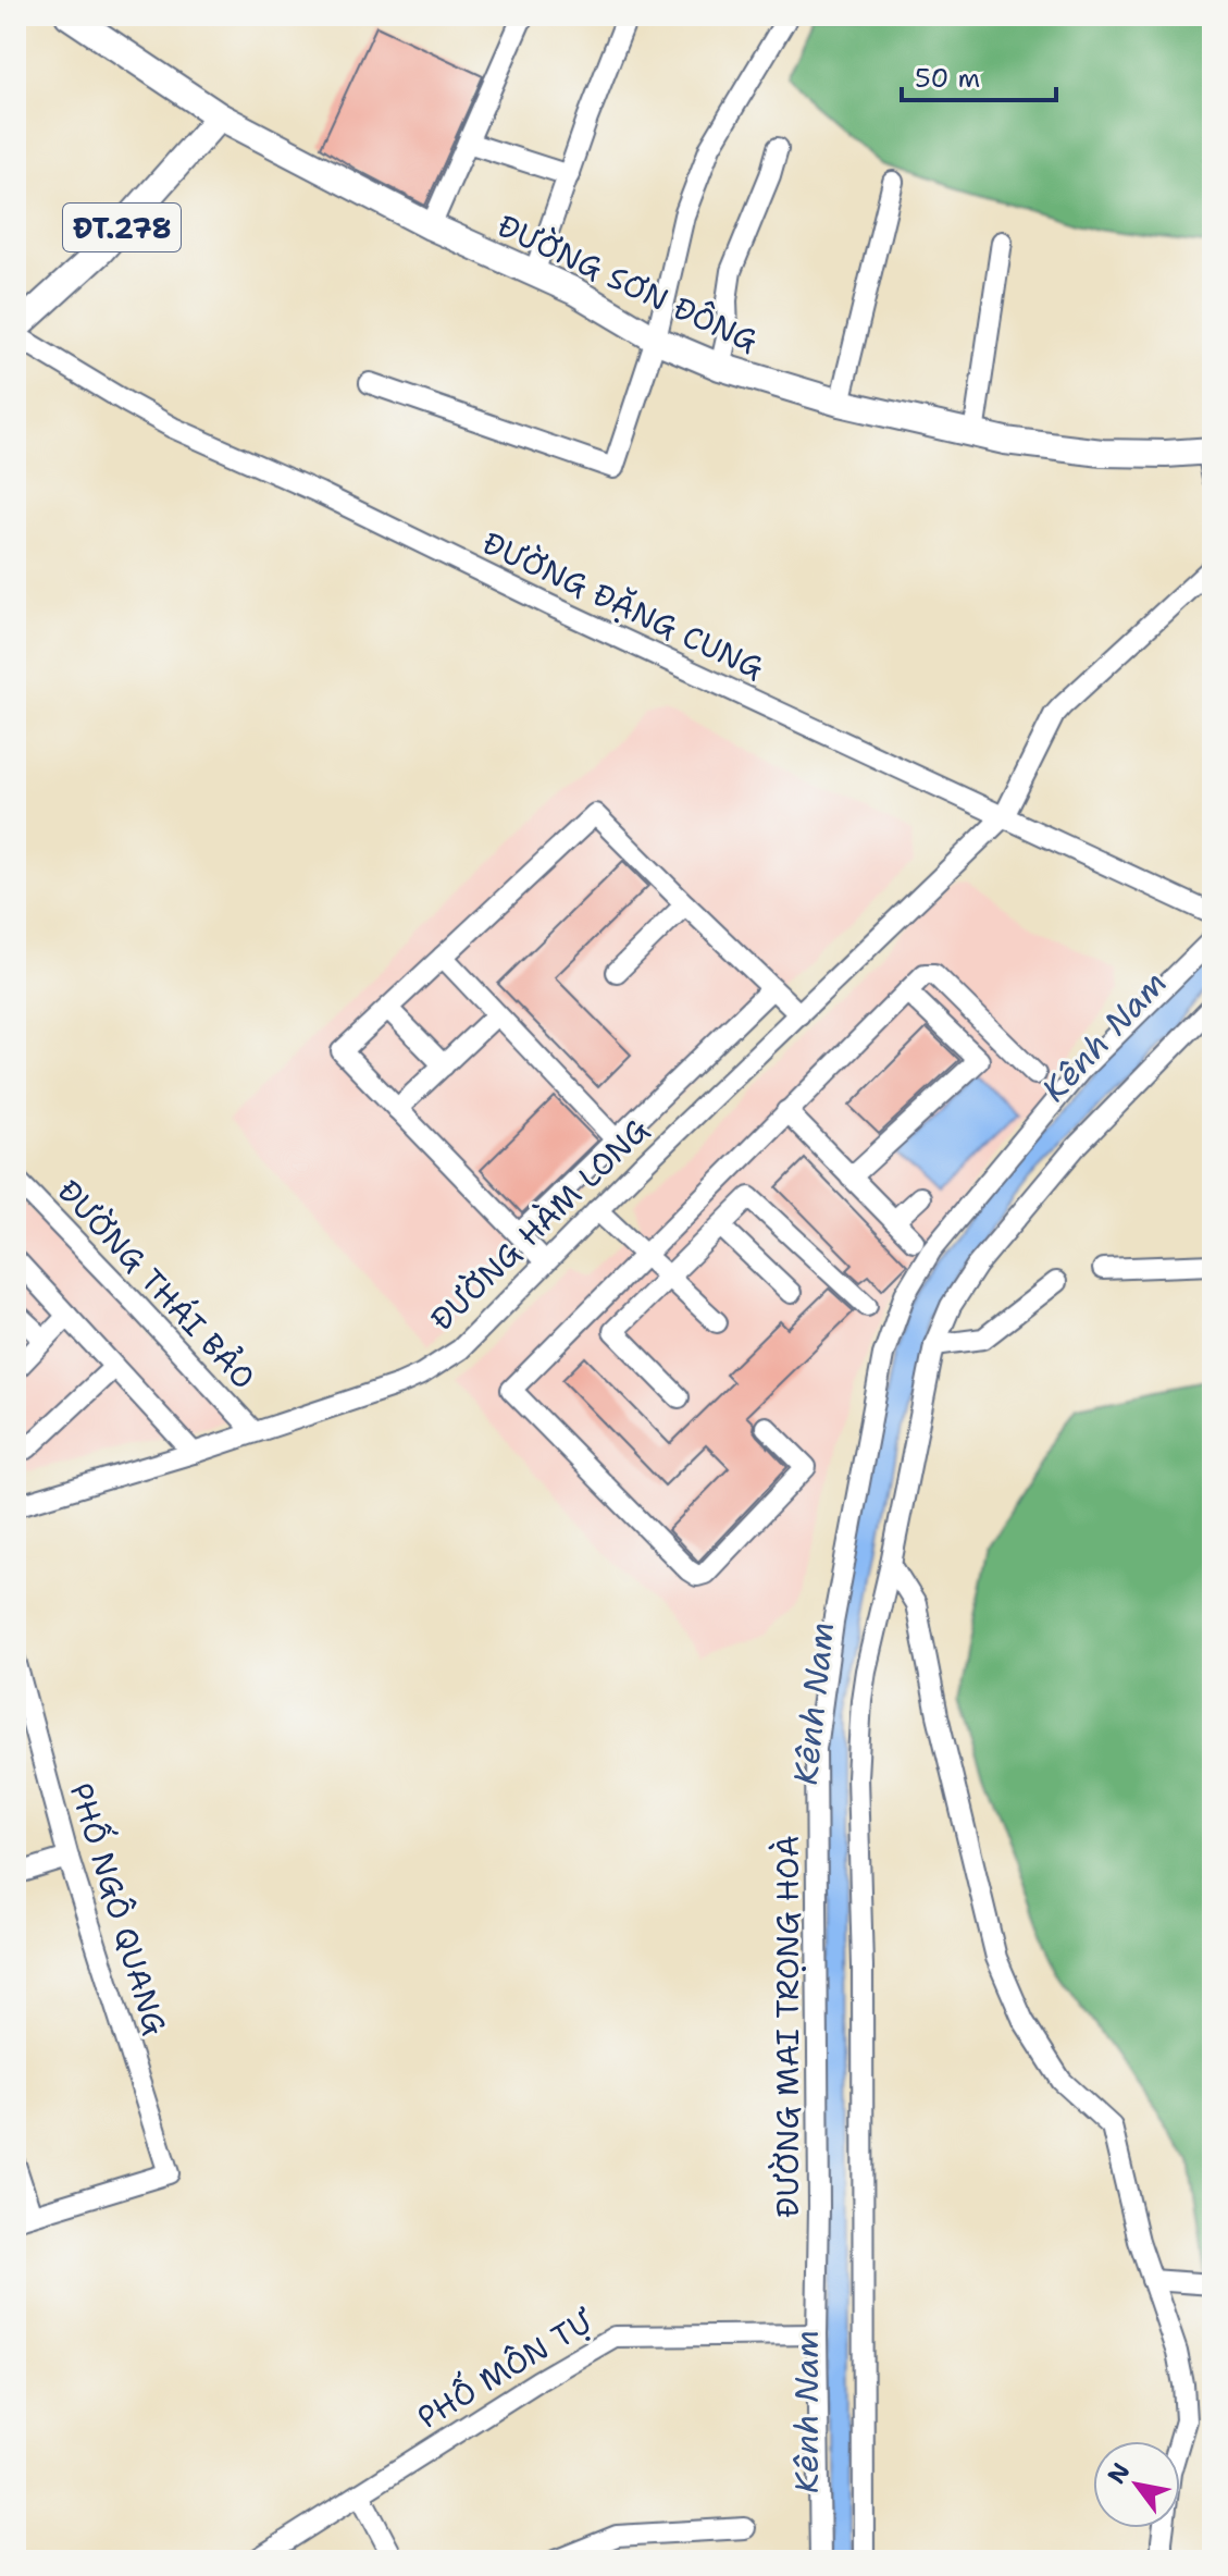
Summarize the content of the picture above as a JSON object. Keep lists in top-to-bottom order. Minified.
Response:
{"streets":{"main road":["ĐT.278","ĐƯỜNG SƠN ĐÔNG"],"street":["ĐƯỜNG ĐẶNG CUNG","ĐƯỜNG HÀM LONG","ĐƯỜNG THÁI BẢO","PHỐ NGÔ QUANG","ĐƯỜNG MAI TRỌNG HOÀ","PHỐ MÔN TỰ"]},"crossings":[["ĐT.278","ĐƯỜNG SƠN ĐÔNG"],["ĐT.278","ĐƯỜNG ĐẶNG CUNG"],["ĐƯỜNG ĐẶNG CUNG","ĐƯỜNG HÀM LONG"],["ĐƯỜNG HÀM LONG","ĐƯỜNG THÁI BẢO"],["ĐƯỜNG MAI TRỌNG HOÀ","PHỐ MÔN TỰ"]],"water":["Kênh Nam"],"scale_bar":"50 m","north":"top left"}
